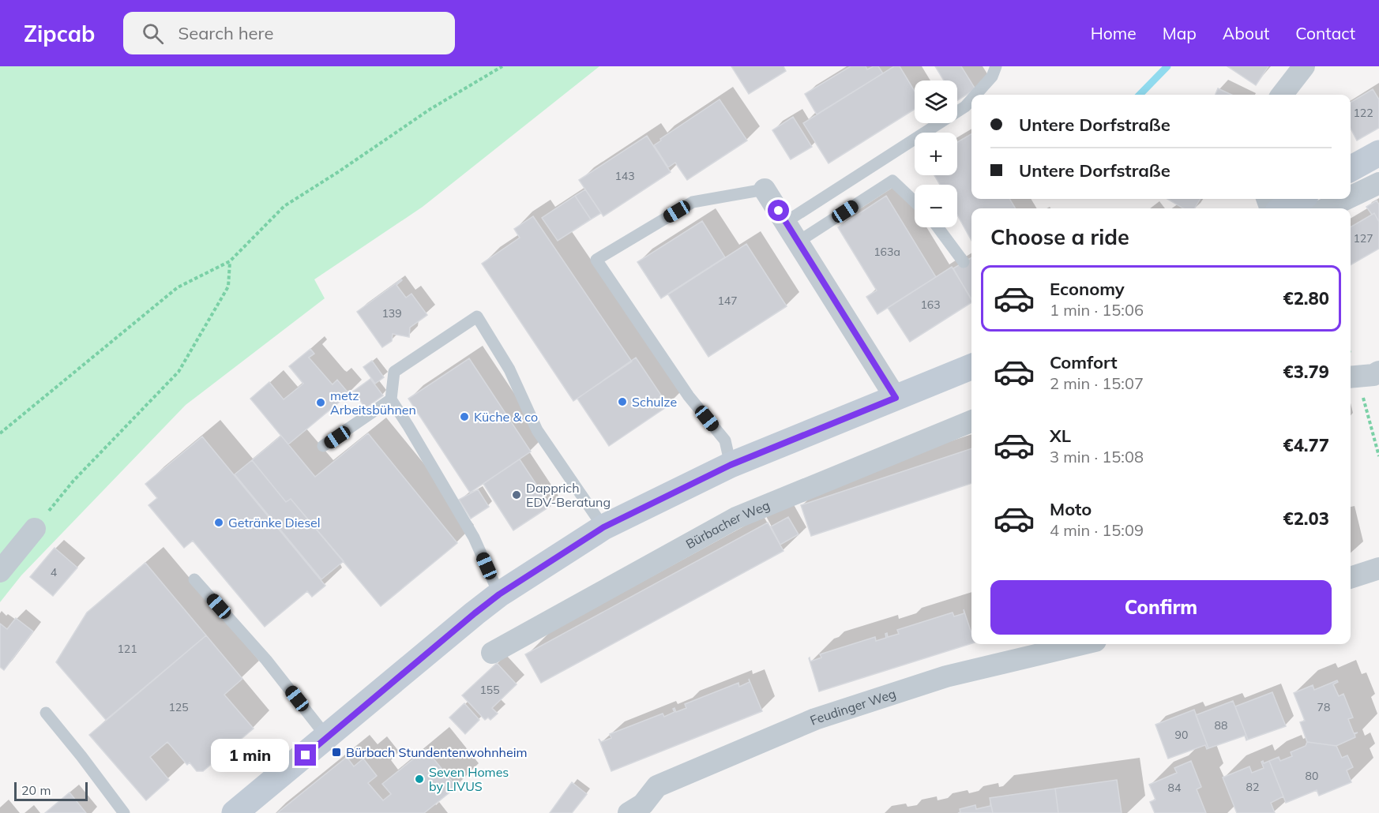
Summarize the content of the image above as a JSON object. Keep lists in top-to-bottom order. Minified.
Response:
{"streets":{"street":["Bürbacher Weg","Feudinger Weg"]},"places":{"other":["Schulze","metz Arbeitsbühnen","Küche & co","Dapprich EDV-Beratung","Getränke Diesel","Seven Homes by LIVUS"],"transit":["Bürbach Stundentenwohnheim"]},"house_numbers":["122","143","127","163a","147","163","139","4","121","155","125","78","88","90","80","82","84"],"scale_bar":"20 m","page":{"header":"Zipcab","search":"Search here","nav":["Home","Map","About","Contact"],"map_buttons":["+","−"],"banner":["Untere Dorfstraße","Untere Dorfstraße"],"heading":"Choose a ride","list":[{"name":"Economy","note":"1 min · 15:06","value":"€2.80"},{"name":"Comfort","note":"2 min · 15:07","value":"€3.79"},{"name":"XL","note":"3 min · 15:08","value":"€4.77"},{"name":"Moto","note":"4 min · 15:09","value":"€2.03"}],"buttons":"Confirm","bubble":"1 min","scale":"20 m"}}
